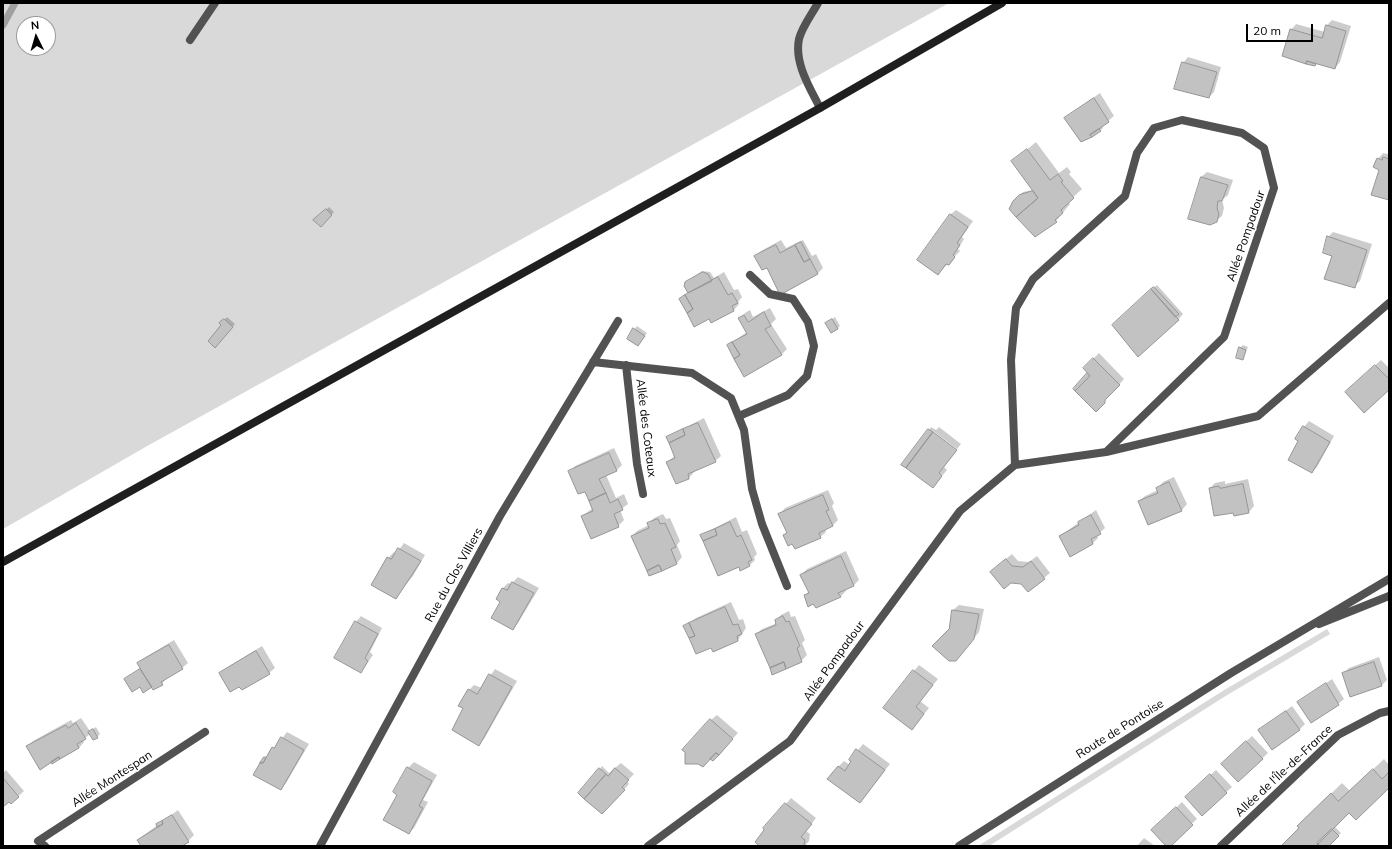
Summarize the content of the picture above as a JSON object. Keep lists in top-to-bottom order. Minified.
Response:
{"streets":{"street":["Allée Pompadour","Allée des Coteaux","Rue du Clos Villiers","Route de Pontoise","Allée de l'Île-de-France","Allée Montespan"]},"crossings":[["Allée des Coteaux","Rue du Clos Villiers"]],"scale_bar":"20 m","north":"top"}
